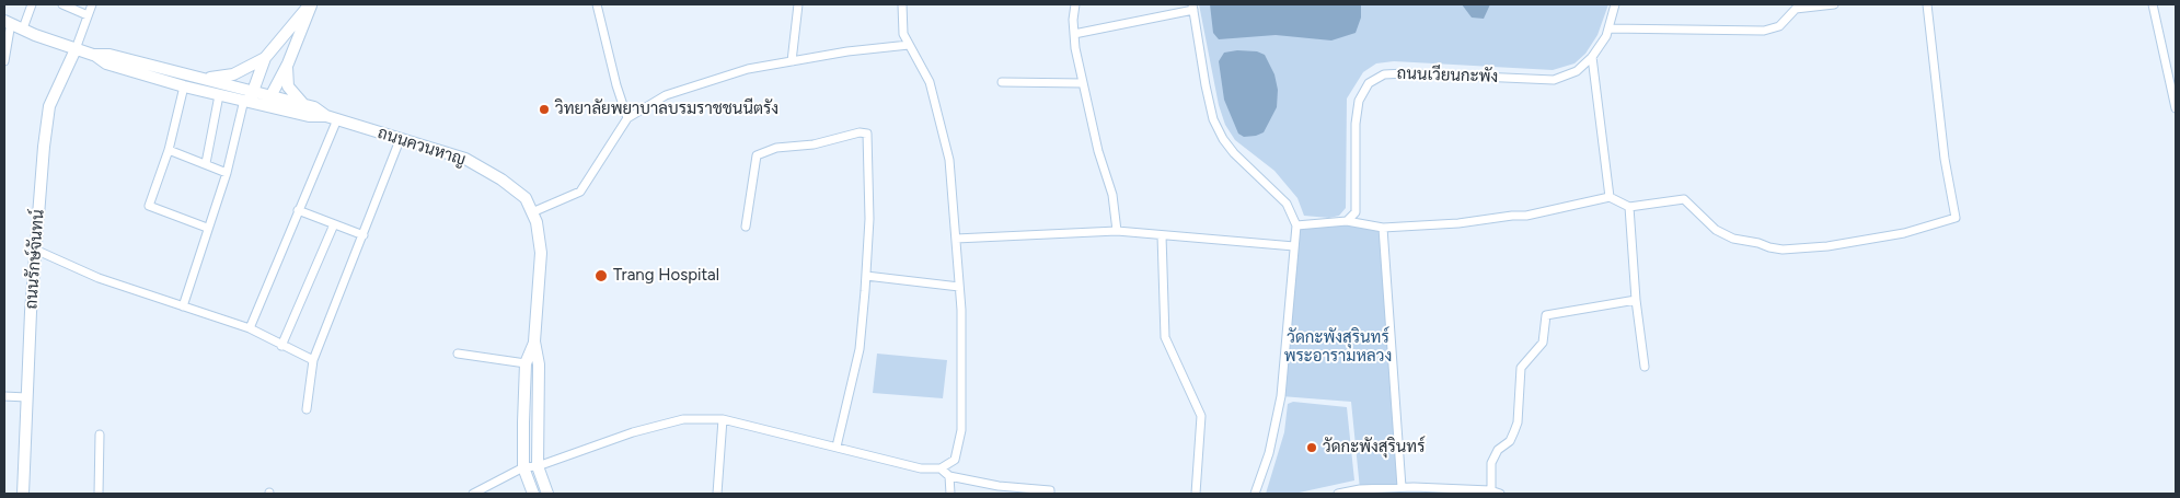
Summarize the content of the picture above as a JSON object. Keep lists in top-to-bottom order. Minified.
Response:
{"streets":{"main road":["ถนนควนหาญ","ถนนรักษ์จันทน์"],"street":["ถนนเวียนกะพัง"]},"parks":["วัดกะพังสุรินทร์ พระอารามหลวง"],"places":["วิทยาลัยพยาบาลบรมราชชนนีตรัง","Trang Hospital","วัดกะพังสุรินทร์"]}
